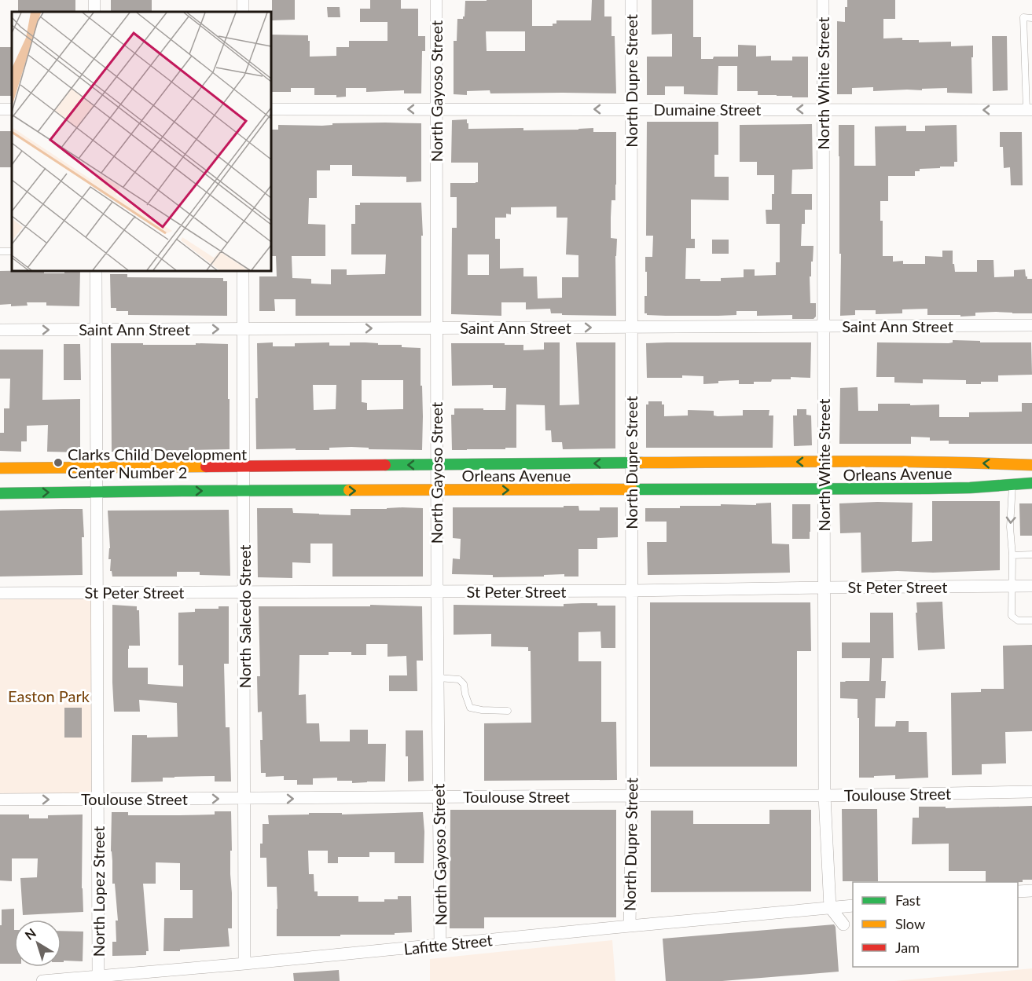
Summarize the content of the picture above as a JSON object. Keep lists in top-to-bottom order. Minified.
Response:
{"streets":{"street":["North Dupre Street","North White Street","North Gayoso Street","Dumaine Street","Saint Ann Street","Orleans Avenue","St Peter Street","North Salcedo Street","Toulouse Street","North Lopez Street","Lafitte Street"]},"crossings":[["North Dupre Street","Dumaine Street"],["North Dupre Street","Saint Ann Street"],["North Dupre Street","Orleans Avenue"],["North Dupre Street","St Peter Street"],["North Dupre Street","Toulouse Street"],["North Dupre Street","Lafitte Street"],["North White Street","Dumaine Street"],["North White Street","Saint Ann Street"],["North White Street","Orleans Avenue"],["North White Street","St Peter Street"],["North White Street","Toulouse Street"],["North White Street","Lafitte Street"],["North Gayoso Street","Dumaine Street"],["North Gayoso Street","Saint Ann Street"],["North Gayoso Street","Orleans Avenue"],["North Gayoso Street","St Peter Street"],["North Gayoso Street","Toulouse Street"],["North Gayoso Street","Lafitte Street"],["Saint Ann Street","North Salcedo Street"],["Saint Ann Street","North Lopez Street"],["Orleans Avenue","North Salcedo Street"],["Orleans Avenue","North Lopez Street"],["St Peter Street","North Salcedo Street"],["St Peter Street","North Lopez Street"],["North Salcedo Street","Toulouse Street"],["North Salcedo Street","Lafitte Street"],["Toulouse Street","North Lopez Street"],["North Lopez Street","Lafitte Street"]],"one_way":["Dumaine Street","Saint Ann Street","Toulouse Street"],"parks":["Easton Park"],"places":["Clarks Child Development Center Number 2"],"legend":["Fast","Slow","Jam"],"north":"top left"}
